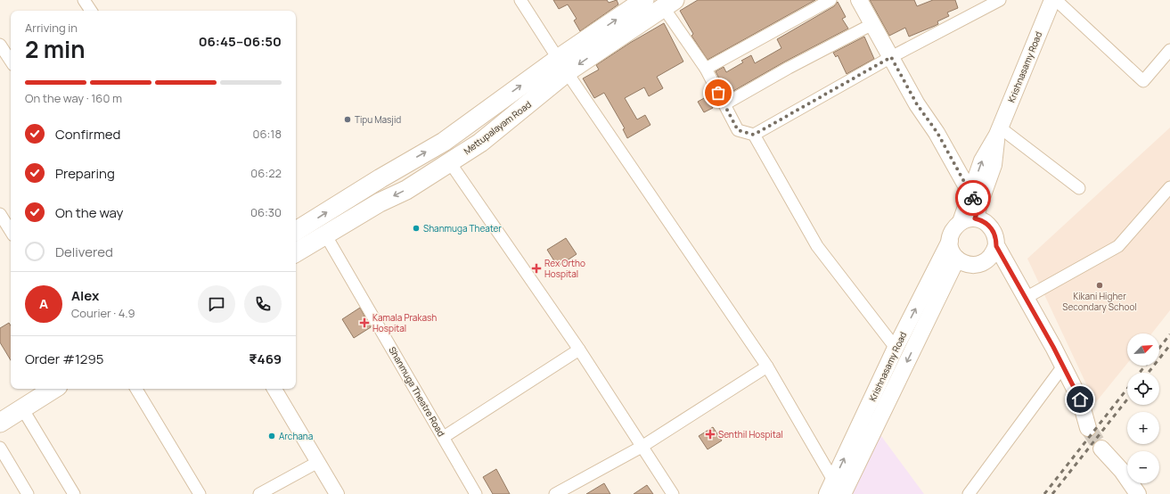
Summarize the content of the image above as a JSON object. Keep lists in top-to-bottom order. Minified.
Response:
{"streets":{"highway":["Mettupalayam Road"],"main road":["Krishnasamy Road"],"street":["Shanmuga Theatre Road"]},"crossings":[["Mettupalayam Road","Shanmuga Theatre Road"]],"places":{"other":["Tipu Masjid","Shanmuga Theater","Kikani Higher Secondary School","Archana"],"health":["Rex Ortho Hospital","Kamala Prakash Hospital","Senthil Hospital"]},"north":"top right","page":{"heading":["2 min","Arriving in","06:45–06:50"],"panel":["Alex","Courier · 4.9","Order #1295","₹469"],"bar":"On the way · 160 m","list":[["Confirmed","06:18"],["Preparing","06:22"],["On the way","06:30"],"Delivered"],"round":"A","map_buttons":["+","−"]}}
